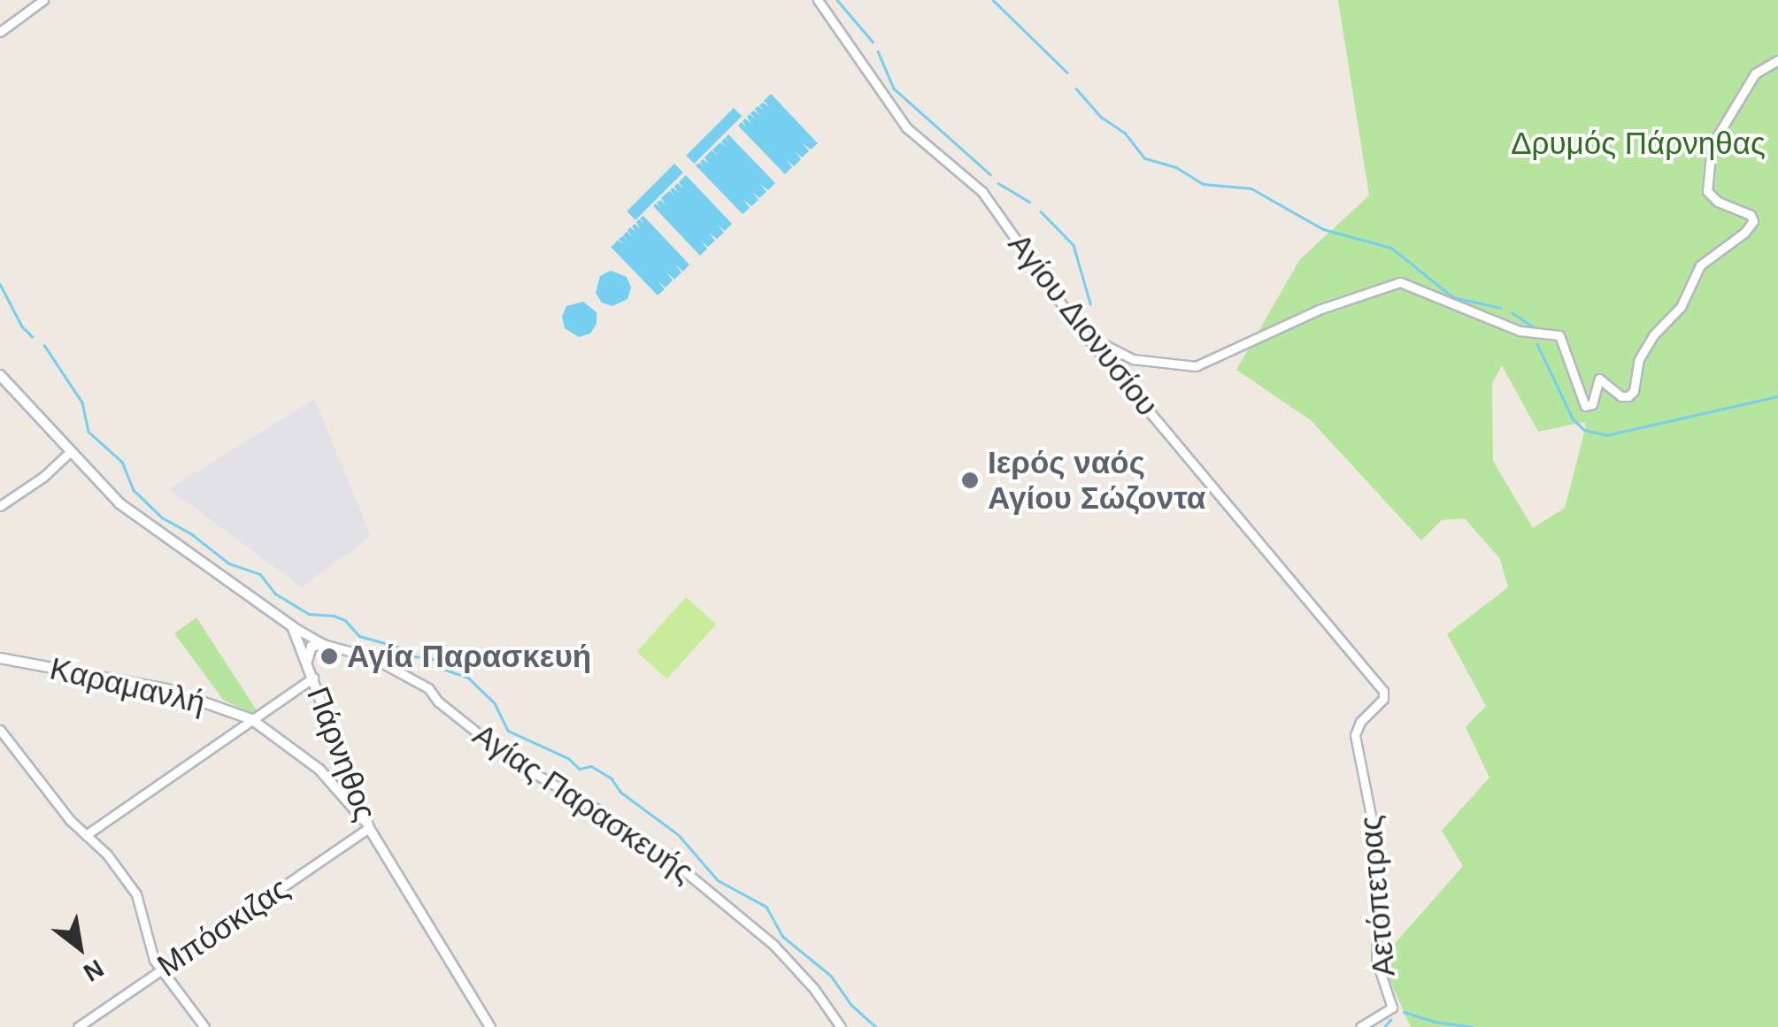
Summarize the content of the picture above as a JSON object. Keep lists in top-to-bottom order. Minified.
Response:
{"streets":{"main road":["Καραμανλή","Πάρνηθος"],"street":["Αγίου Διονυσίου","Αγίας Παρασκευής","Αετόπετρας","Μπόσκιζας"]},"crossings":[["Αγίου Διονυσίου","Αετόπετρας"],["Καραμανλή","Πάρνηθος"],["Καραμανλή","Μπόσκιζας"],["Πάρνηθος","Αγίας Παρασκευής"],["Πάρνηθος","Μπόσκιζας"]],"parks":["Δρυμός Πάρνηθας"],"places":["Ιερός ναός Αγίου Σώζοντα","Αγία Παρασκευή"],"north":"bottom right"}
